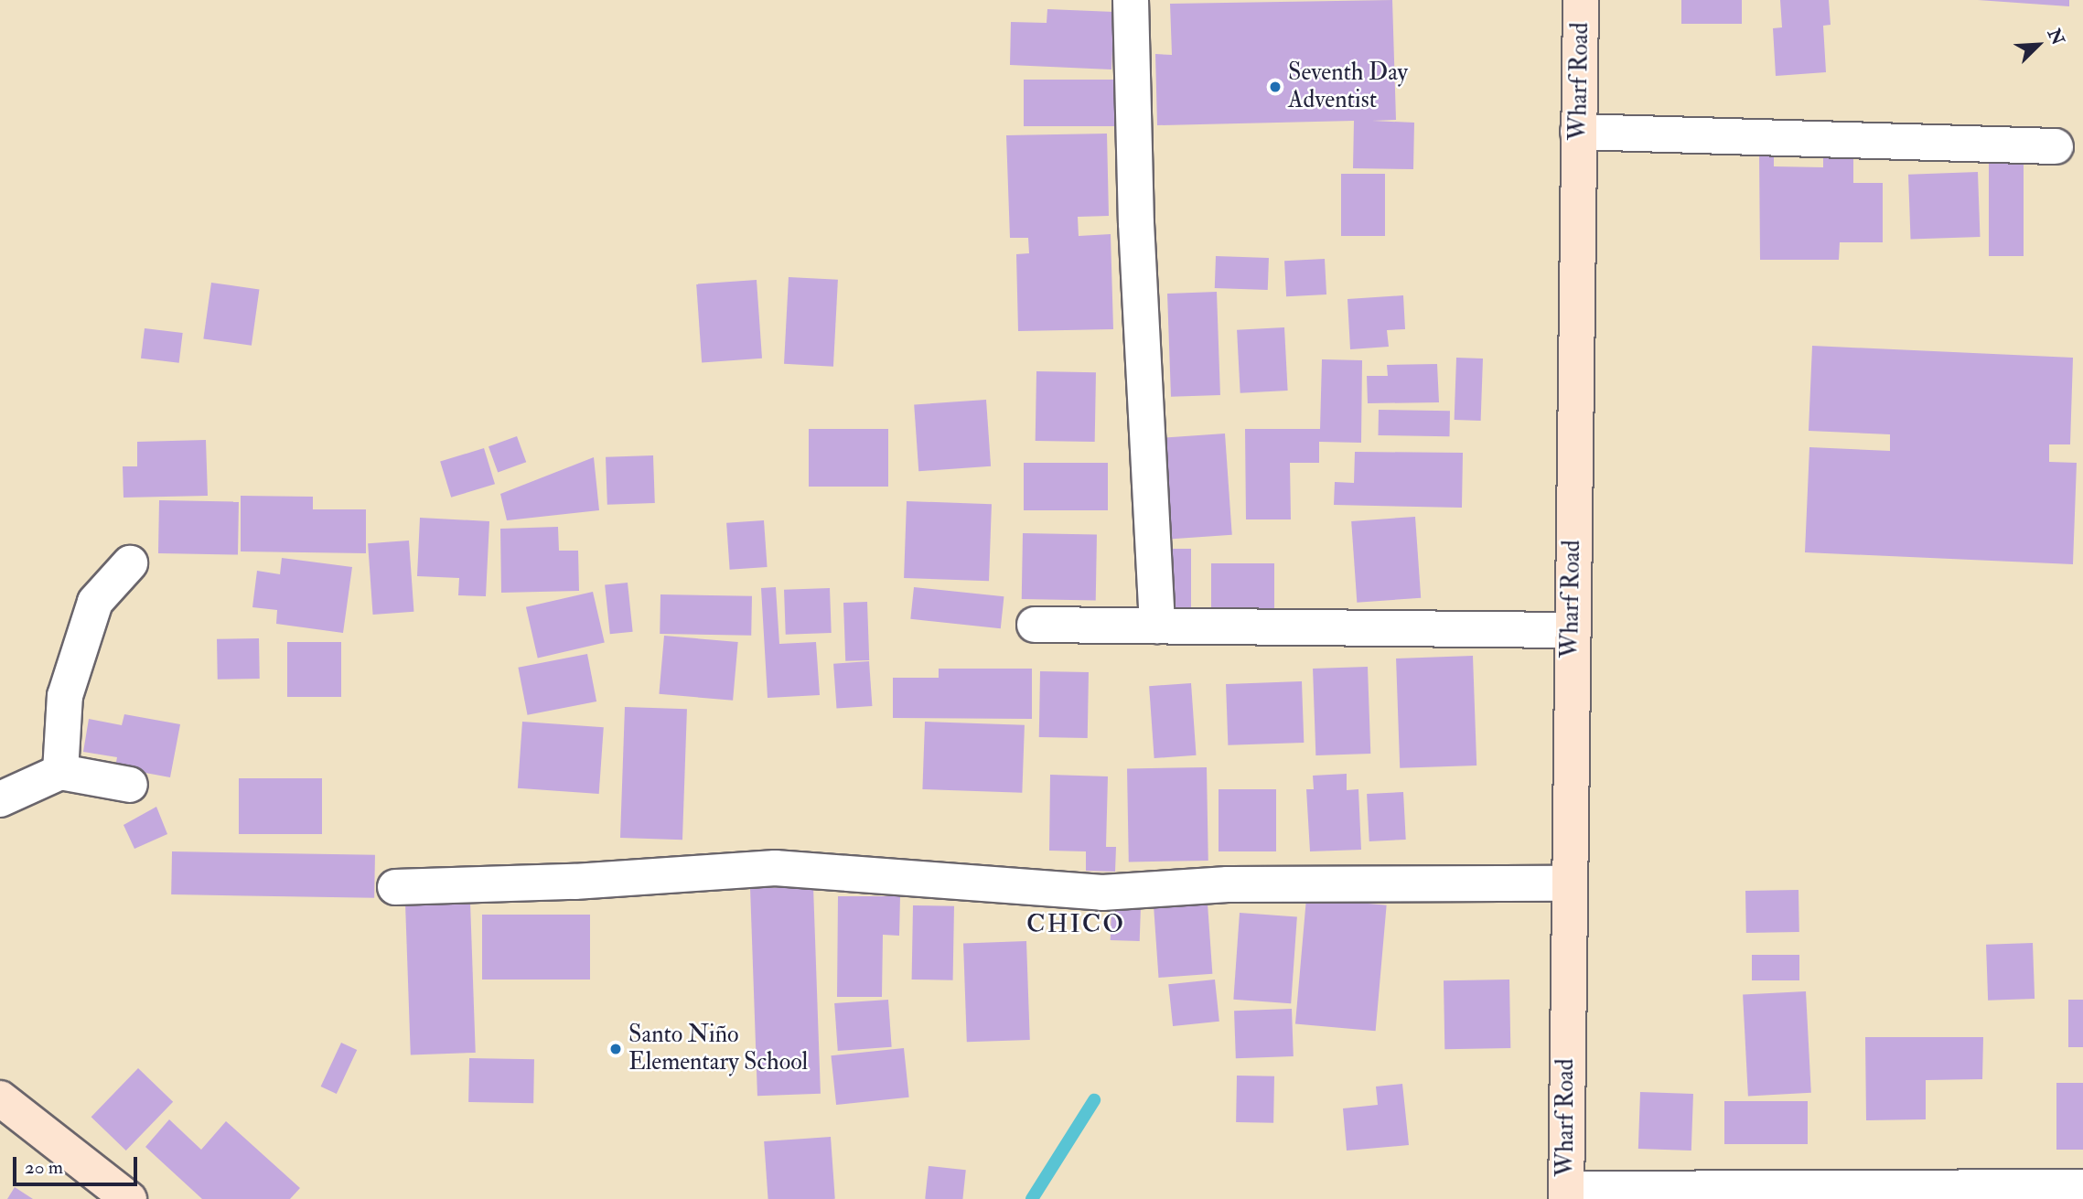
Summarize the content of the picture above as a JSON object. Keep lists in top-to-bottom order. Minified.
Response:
{"streets":{"main road":["Wharf Road"]},"districts":["CHICO"],"places":["Seventh Day Adventist","Santo Niño Elementary School"],"scale_bar":"20 m","north":"top right"}
